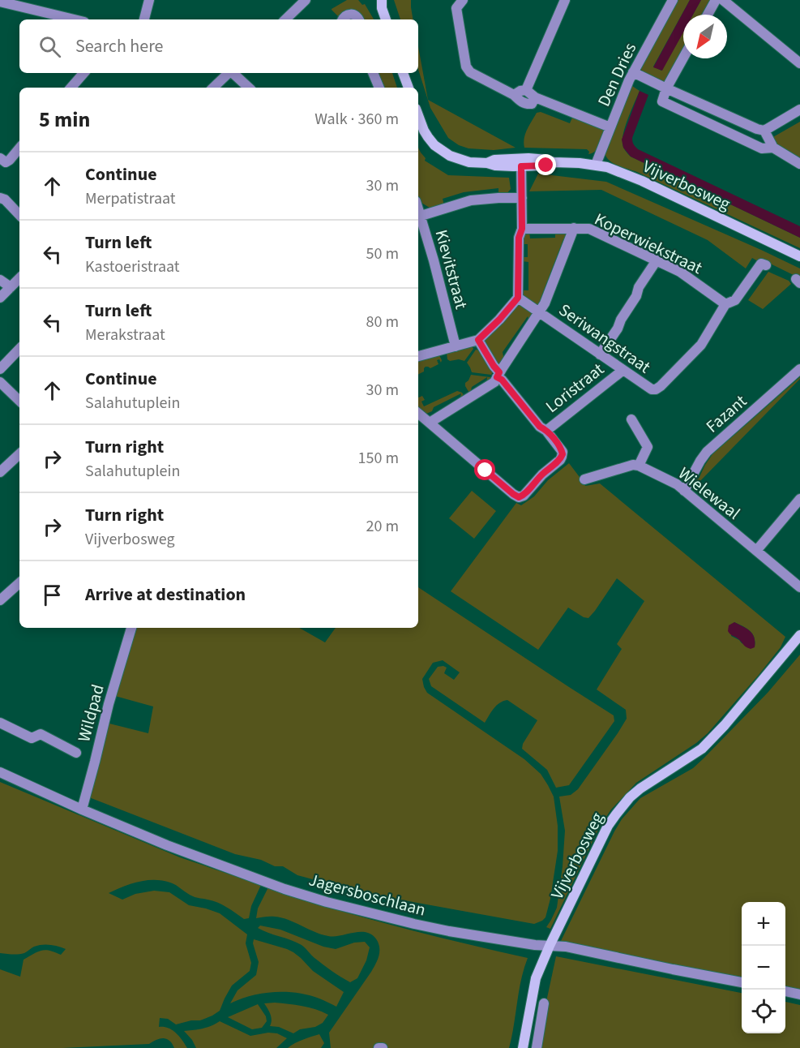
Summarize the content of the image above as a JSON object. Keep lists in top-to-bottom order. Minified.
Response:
{"streets":{"main road":["Vijverbosweg"],"street":["Den Dries","Koperwiekstraat","Kievitstraat","Seriwangstraat","Loristraat","Fazant","Wielewaal","Wildpad","Jagersboschlaan"]},"crossings":[["Den Dries","Vijverbosweg"],["Vijverbosweg","Jagersboschlaan"],["Koperwiekstraat","Seriwangstraat"],["Seriwangstraat","Loristraat"],["Fazant","Wielewaal"],["Wildpad","Jagersboschlaan"]],"north":"bottom left","page":{"search":"Search here","heading":["5 min","Walk · 360 m"],"list":[["Continue","Merpatistraat","30 m"],["Turn left","Kastoeristraat","50 m"],["Turn left","Merakstraat","80 m"],["Continue","Salahutuplein","30 m"],["Turn right","Salahutuplein","150 m"],["Turn right","Vijverbosweg","20 m"],"Arrive at destination"],"map_buttons":["+","−"]}}
